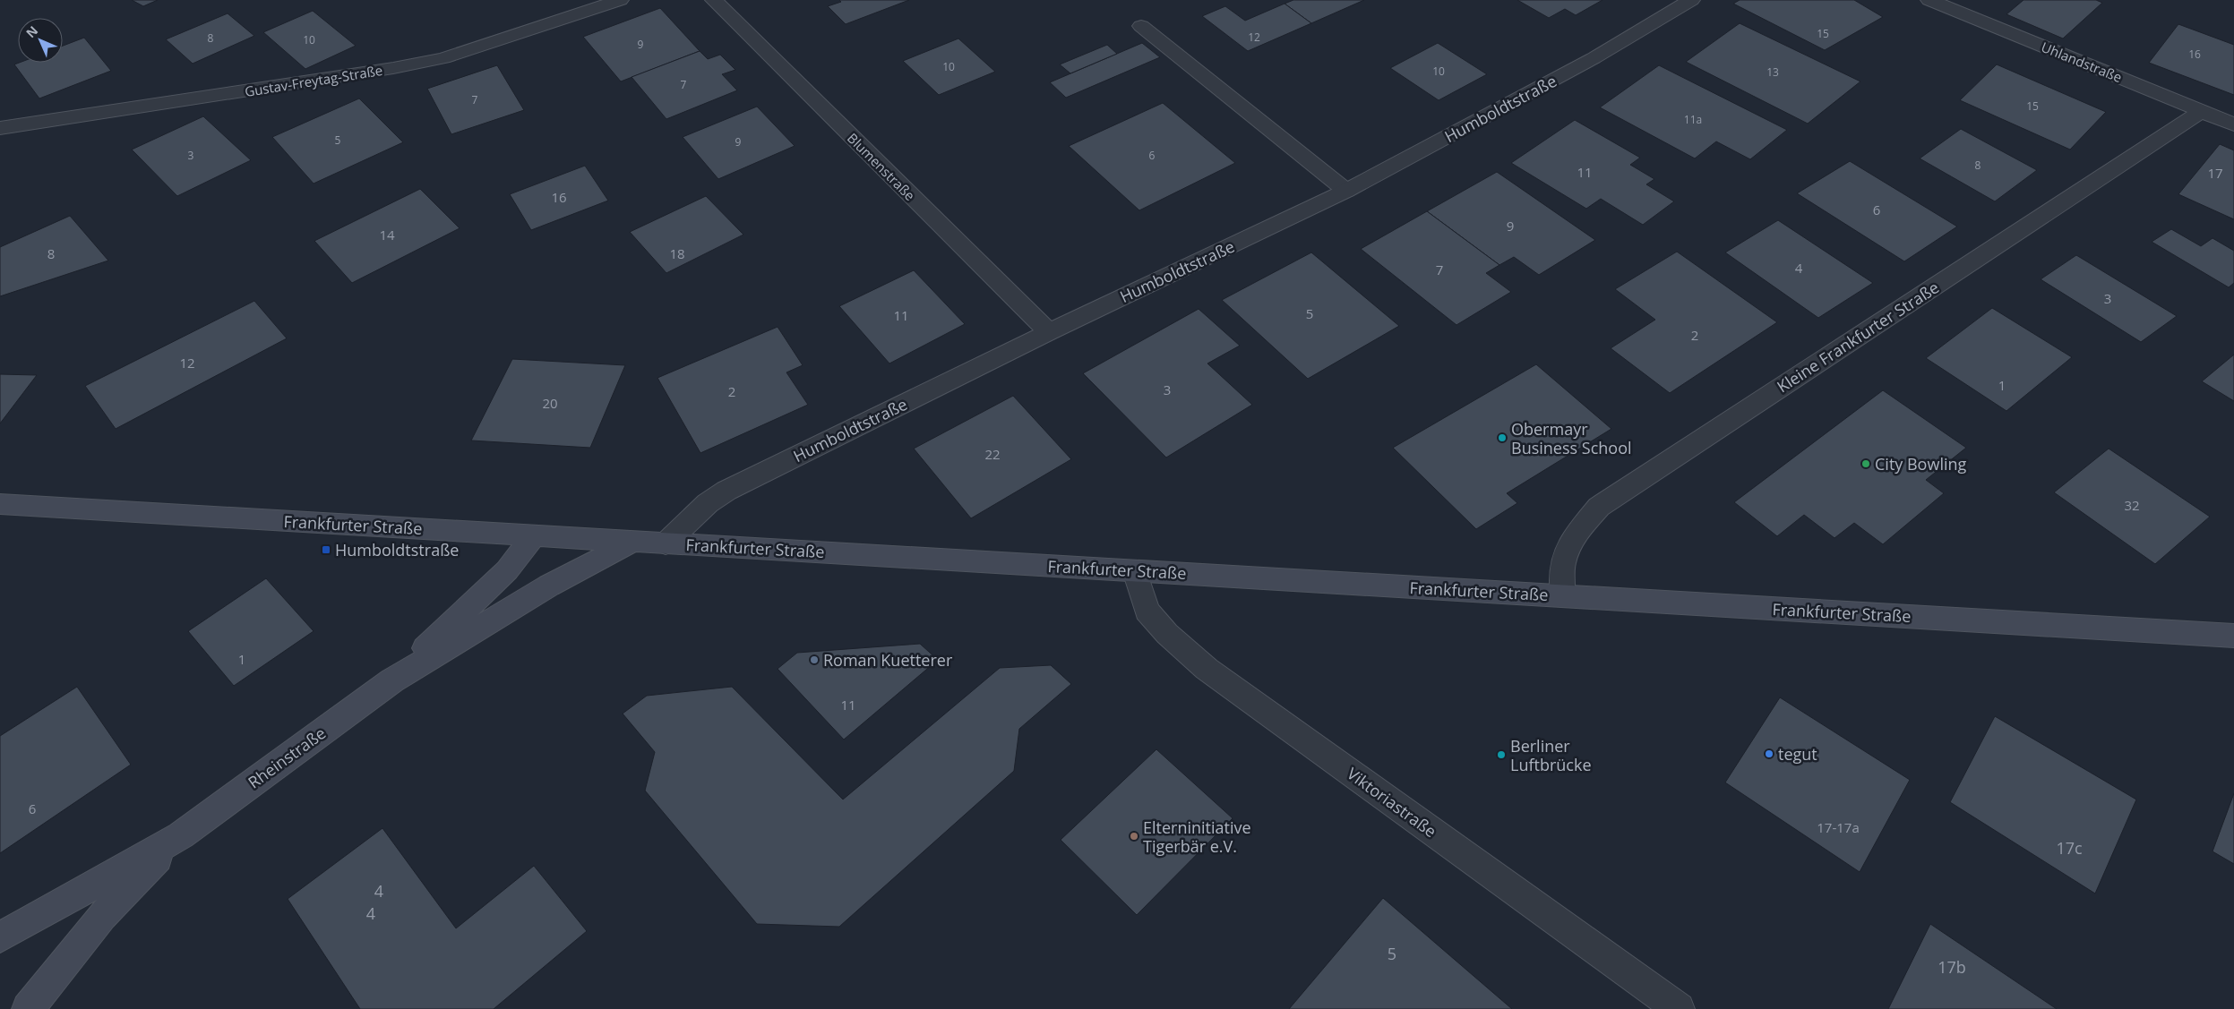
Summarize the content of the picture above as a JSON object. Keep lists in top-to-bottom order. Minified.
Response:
{"streets":{"main road":["Frankfurter Straße","Rheinstraße"],"street":["Uhlandstraße","Gustav-Freytag-Straße","Humboldtstraße","Blumenstraße","Kleine Frankfurter Straße","Viktoriastraße"]},"crossings":[["Uhlandstraße","Kleine Frankfurter Straße"],["Humboldtstraße","Blumenstraße"],["Humboldtstraße","Frankfurter Straße"],["Kleine Frankfurter Straße","Frankfurter Straße"],["Frankfurter Straße","Viktoriastraße"]],"places":{"other":["Obermayr Business School","City Bowling","Roman Kuetterer","tegut","Berliner Luftbrücke","Elterninitiative Tigerbär e.V."],"transit":["Humboldtstraße"]},"house_numbers":["15","12","8","10","9","16","10","10","13","7","7","15","11a","5","9","3","6","8","11","17","16","6","9","14","8","18","4","7","3","5","11","2","12","1","3","2","20","22","32","1","11","6","17-17a","17c","4","4","5","17b"],"north":"top left"}
